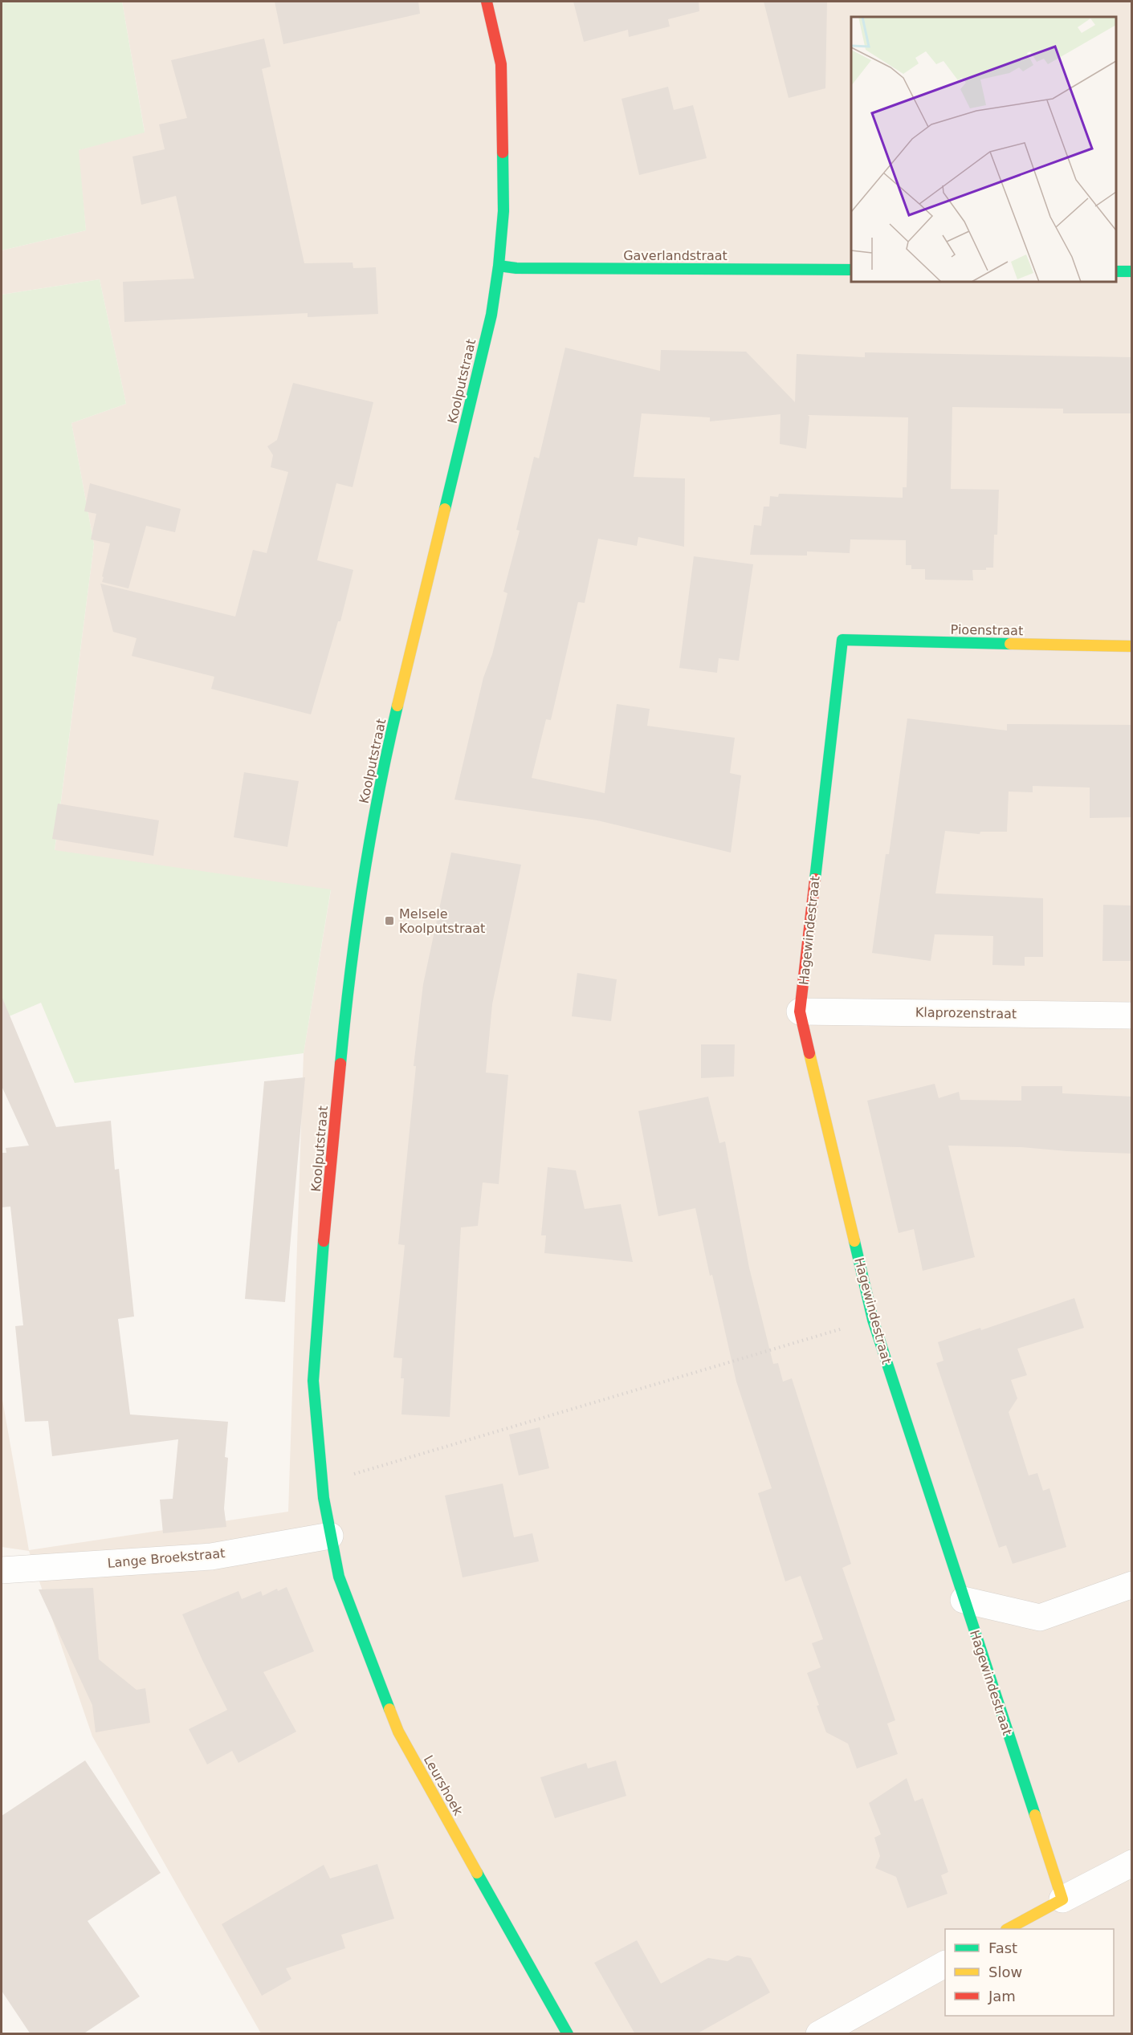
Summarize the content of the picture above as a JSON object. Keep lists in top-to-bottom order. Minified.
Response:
{"streets":{"street":["Gaverlandstraat","Koolputstraat","Pioenstraat","Hagewindestraat","Klaprozenstraat","Lange Broekstraat","Leurshoek"]},"crossings":[["Gaverlandstraat","Koolputstraat"],["Koolputstraat","Lange Broekstraat"],["Koolputstraat","Leurshoek"],["Pioenstraat","Hagewindestraat"],["Hagewindestraat","Klaprozenstraat"],["Lange Broekstraat","Leurshoek"]],"places":{"transit":["Melsele Koolputstraat"]},"legend":["Fast","Slow","Jam"]}
